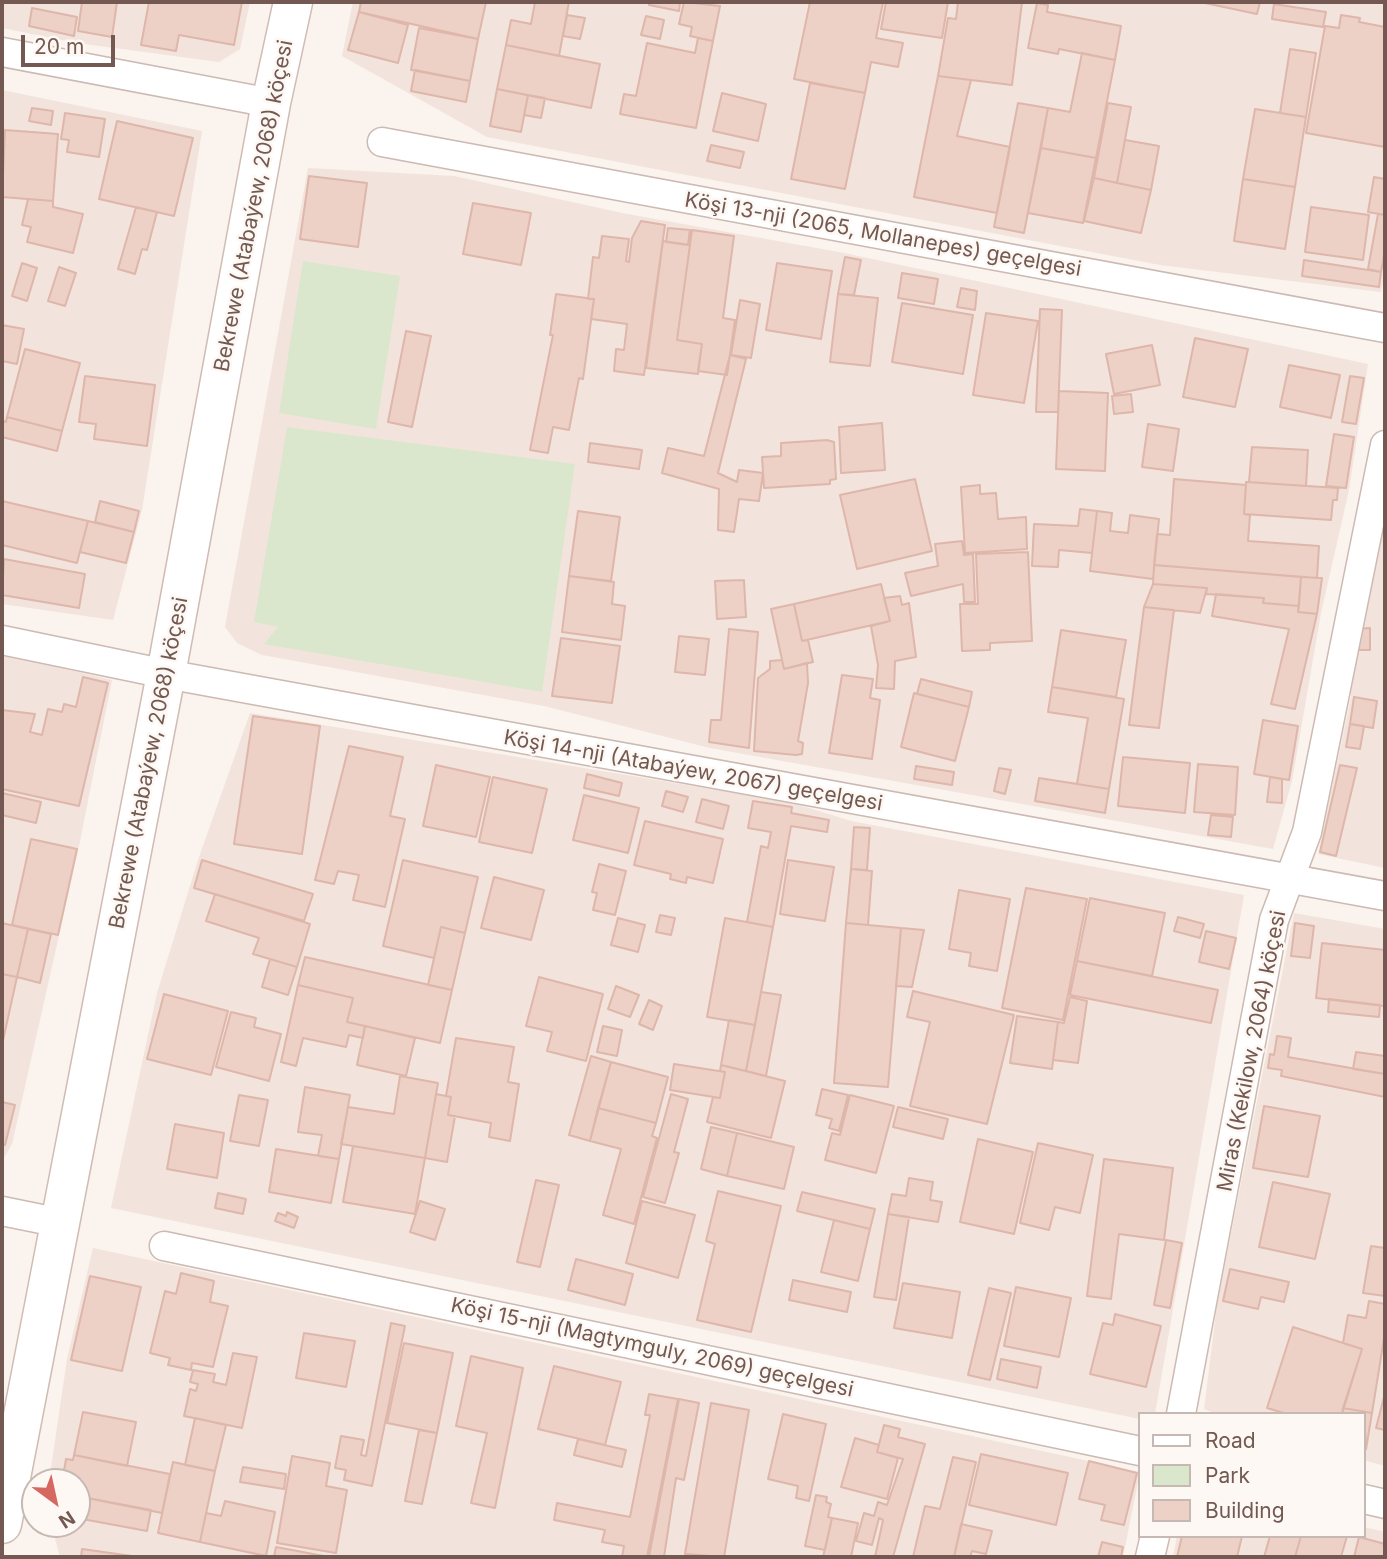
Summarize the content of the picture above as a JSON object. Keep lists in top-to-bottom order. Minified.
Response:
{"streets":{"main road":["Bekrewe (Atabaýew, 2068) köçesi"],"street":["Köşi 13-nji (2065, Mollanepes) geçelgesi","Köşi 14-nji (Atabaýew, 2067) geçelgesi","Miras (Kekilow, 2064) köçesi","Köşi 15-nji (Magtymguly, 2069) geçelgesi"]},"crossings":[["Bekrewe (Atabaýew, 2068) köçesi","Köşi 14-nji (Atabaýew, 2067) geçelgesi"],["Köşi 14-nji (Atabaýew, 2067) geçelgesi","Miras (Kekilow, 2064) köçesi"]],"legend":["Road","Park","Building"],"scale_bar":"20 m","north":"bottom right"}
